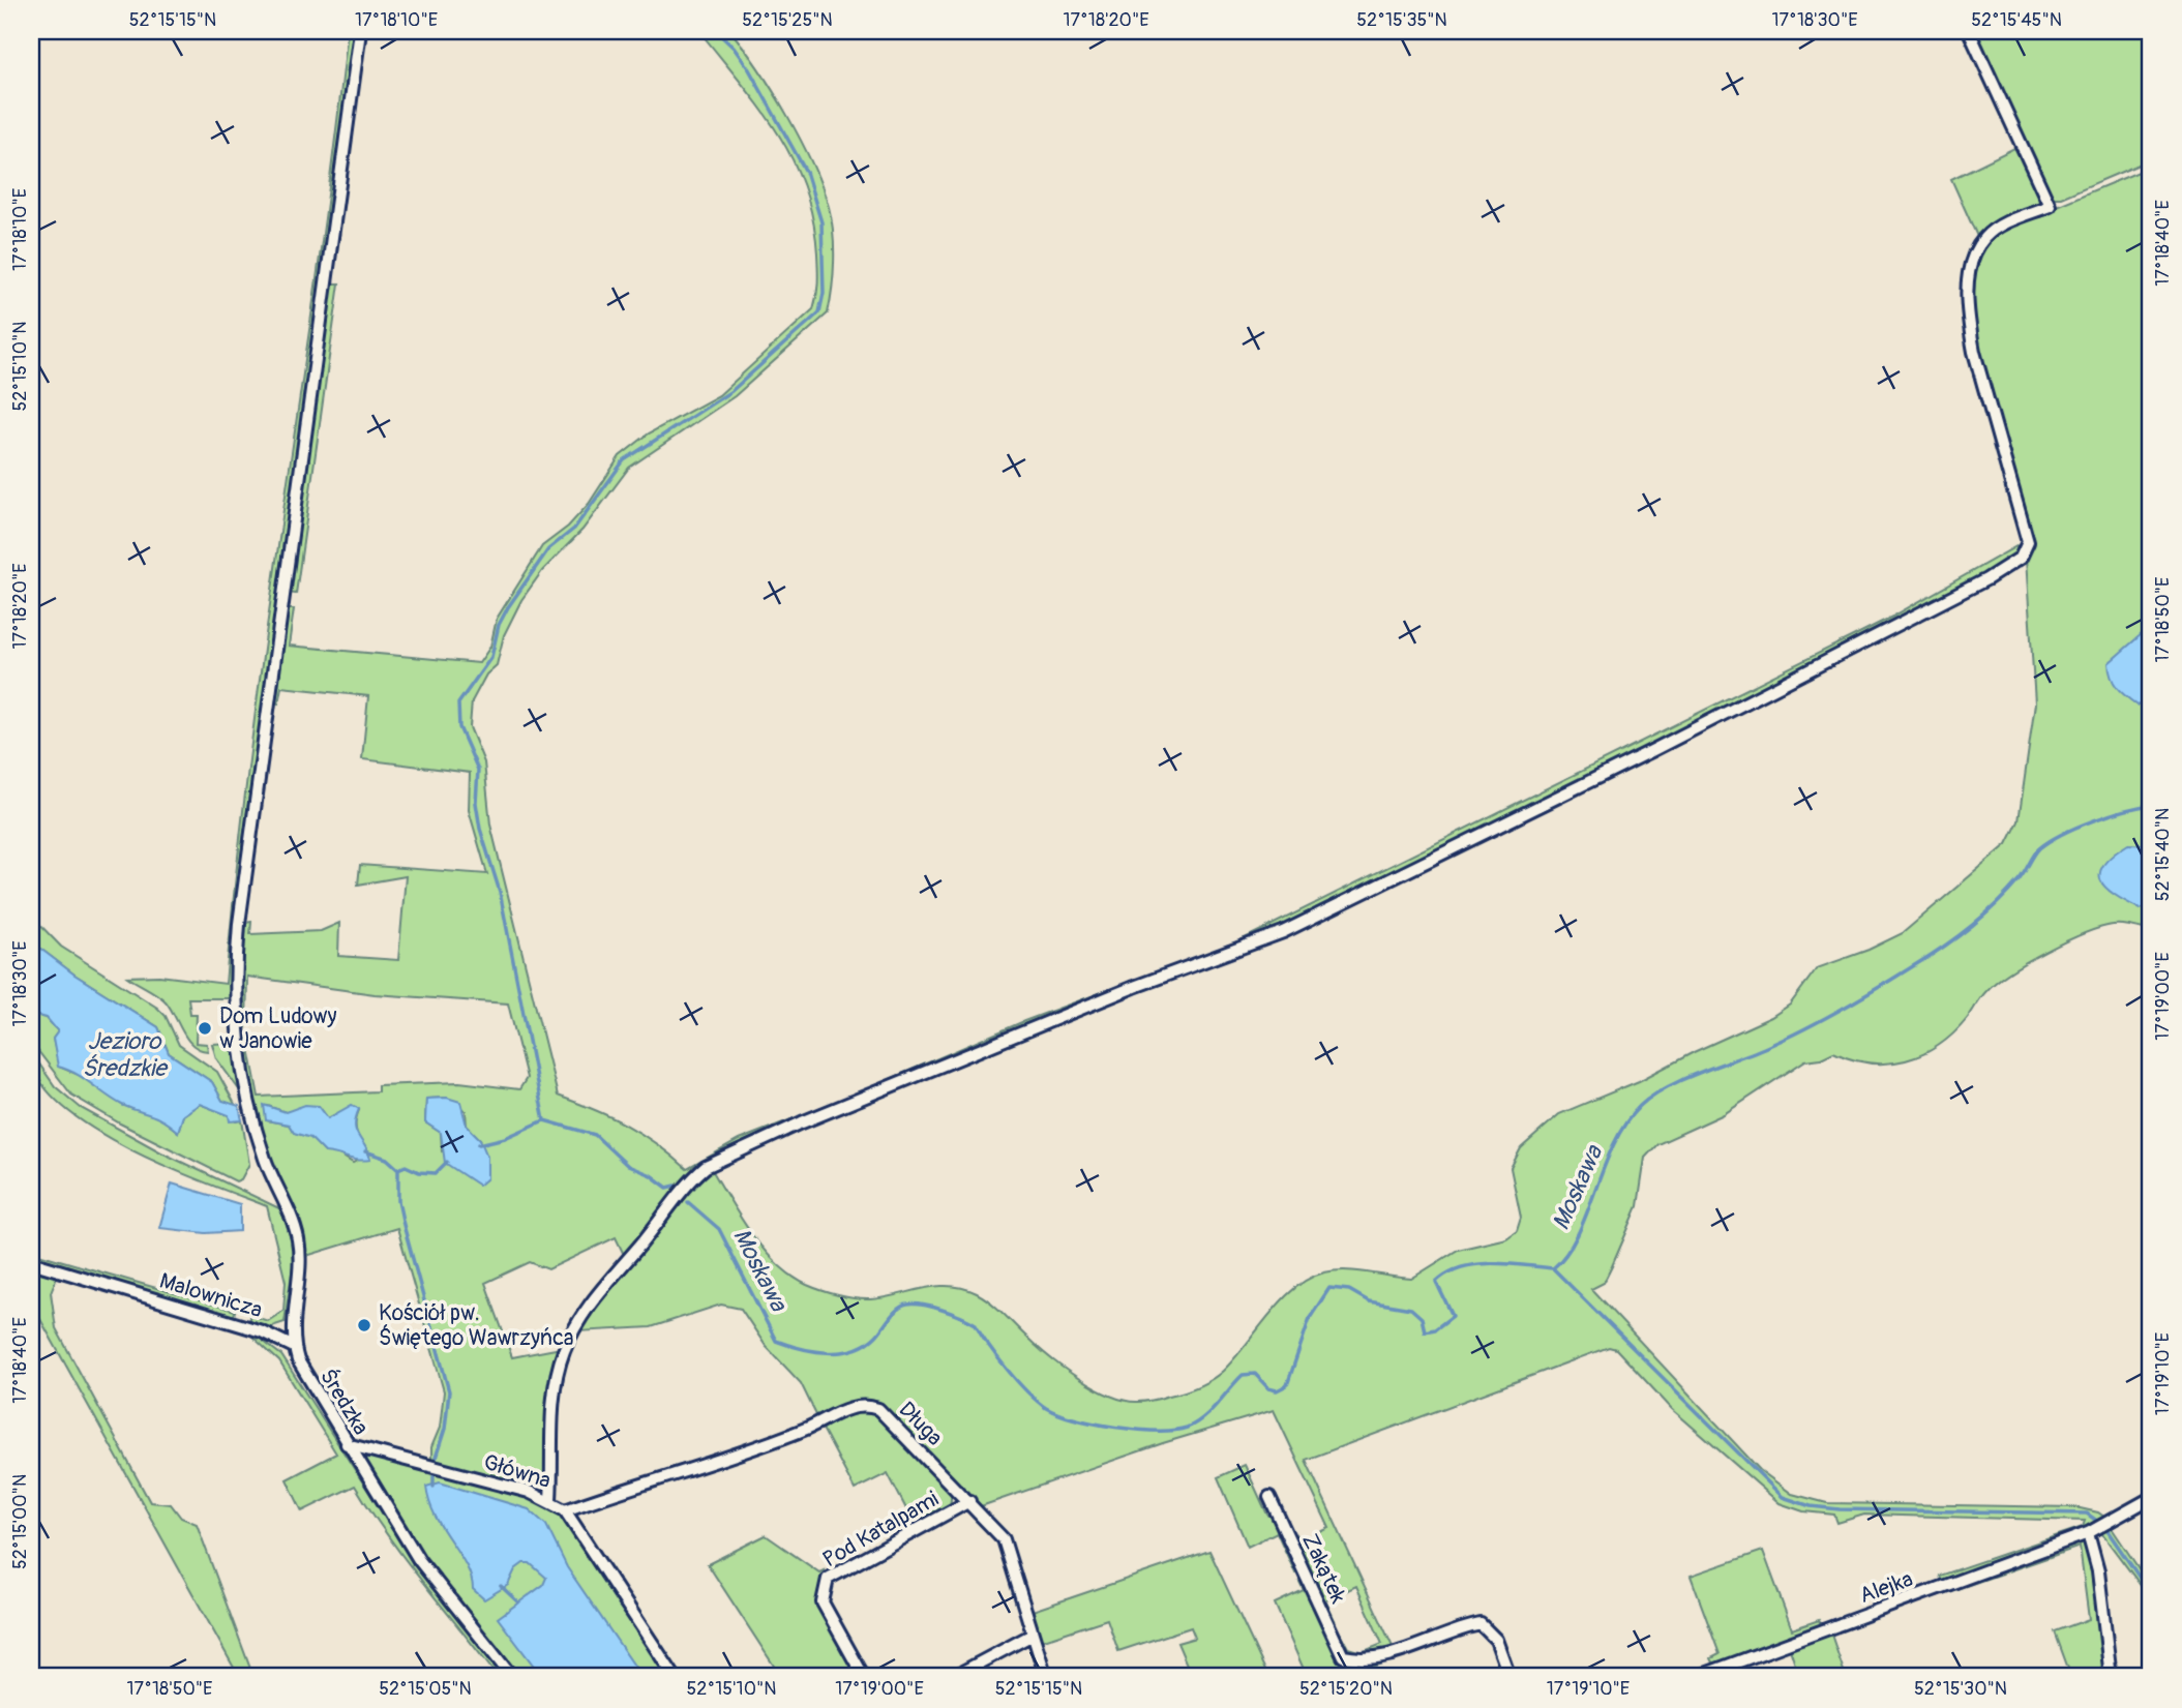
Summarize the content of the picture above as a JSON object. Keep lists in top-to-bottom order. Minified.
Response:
{"streets":{"street":["Malownicza","Średzka","Długa","Główna","Pod Katalpami","Zakątek","Alejka"]},"crossings":[["Malownicza","Średzka"],["Średzka","Główna"],["Długa","Główna"],["Długa","Pod Katalpami"]],"water":["Jezioro Średzkie","Moskawa"],"places":["Dom Ludowy w Janowie","Kościół pw. Świętego Wawrzyńca"],"coordinates":["52°15'15\"N","17°18'10\"E","52°15'25\"N","17°18'20\"E","52°15'35\"N","17°18'30\"E","52°15'45\"N","17°18'40\"E","52°15'10\"N","17°18'50\"E","52°15'40\"N","17°19'00\"E","17°19'10\"E","52°15'00\"N","52°15'05\"N","52°15'20\"N","52°15'30\"N"]}
